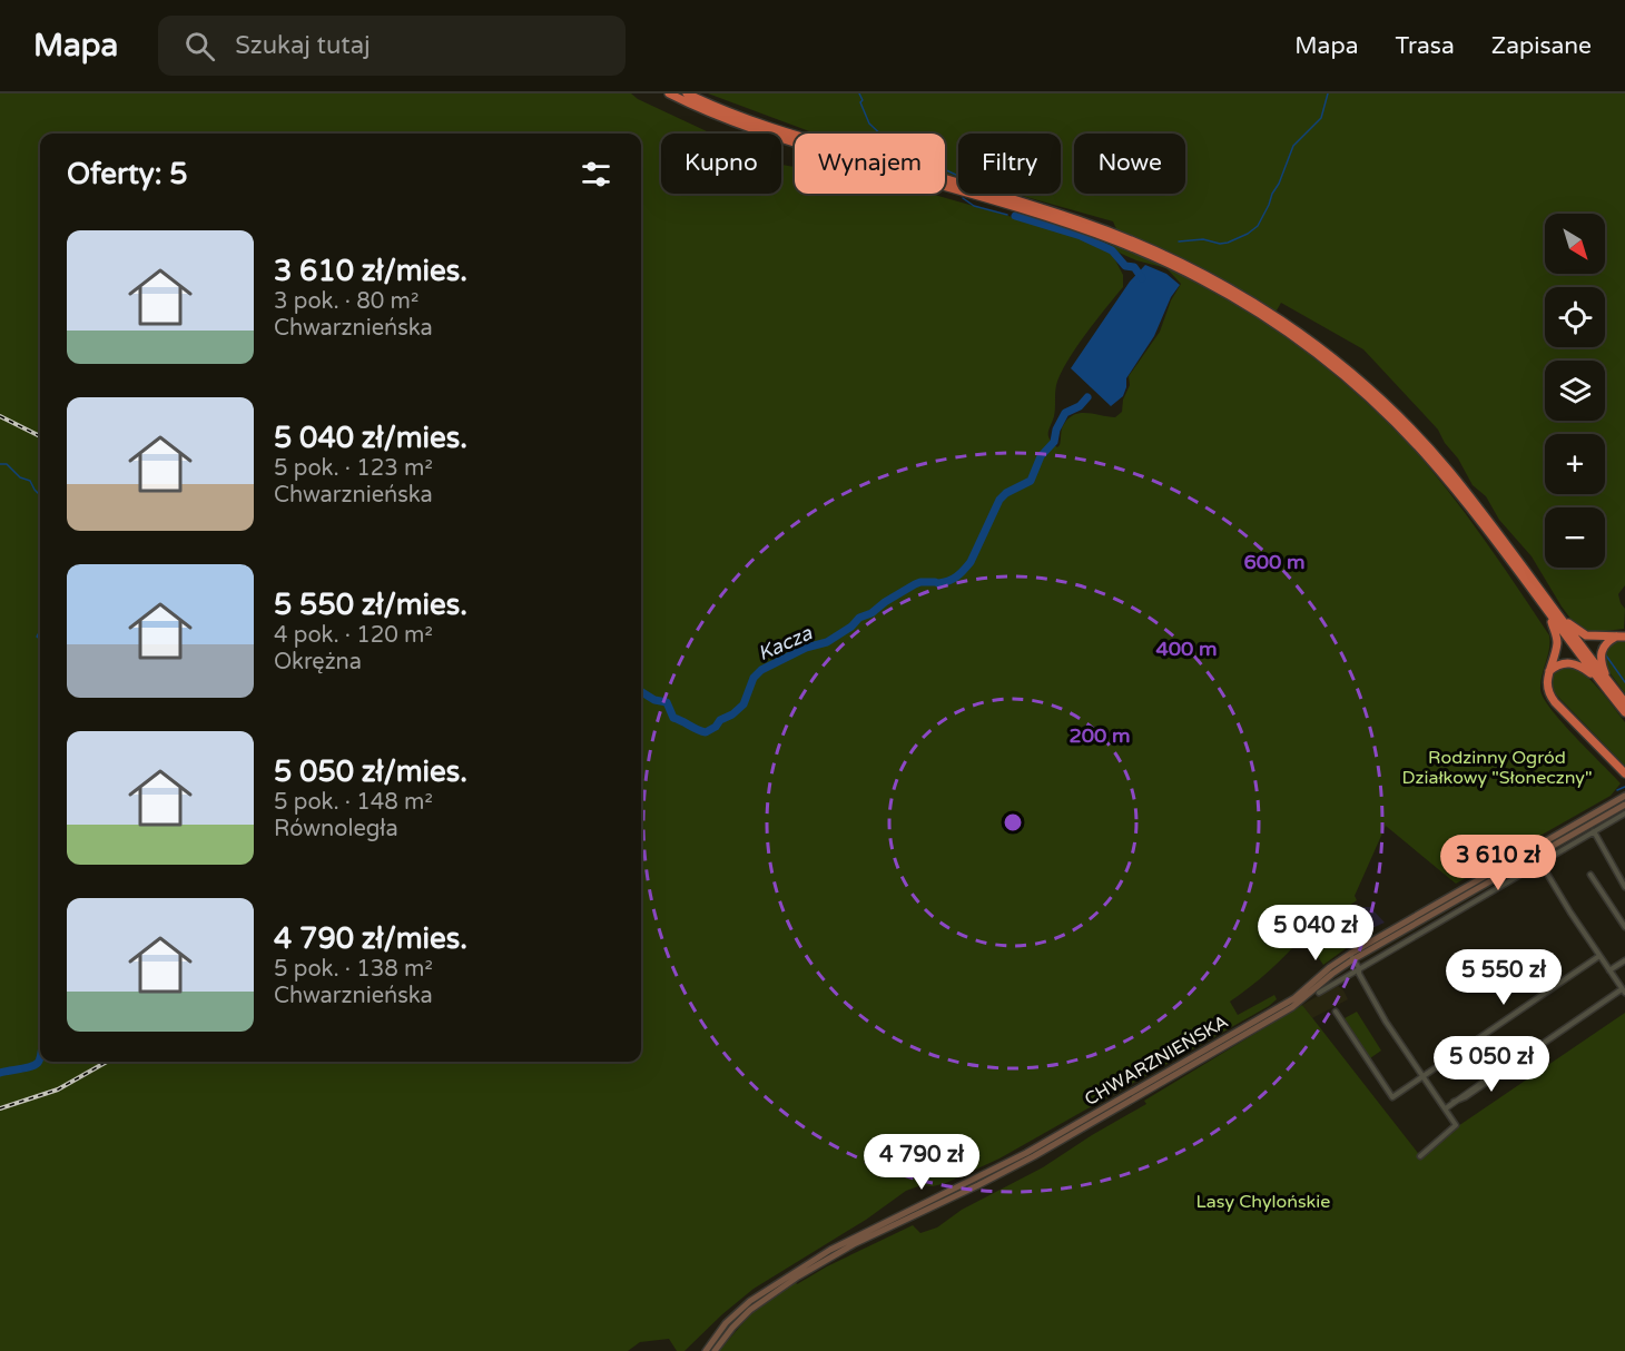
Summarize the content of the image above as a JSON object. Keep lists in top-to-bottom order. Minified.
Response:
{"streets":{"main road":["CHWARZNIEŃSKA"]},"water":["Kacza"],"parks":["Rodzinny Ogród Działkowy \"Słoneczny\"","Lasy Chylońskie"],"north":"bottom right","page":{"header":"Mapa","search":"Szukaj tutaj","nav":["Mapa","Trasa","Zapisane"],"chip":["Kupno","Wynajem","Filtry","Nowe"],"heading":"Oferty: 5","map_buttons":["+","−"],"list":[{"name":"3 610 zł/mies.","note":"3 pok. · 80 m² · Chwarznieńska"},{"name":"5 040 zł/mies.","note":"5 pok. · 123 m² · Chwarznieńska"},{"name":"5 550 zł/mies.","note":"4 pok. · 120 m² · Okrężna"},{"name":"5 050 zł/mies.","note":"5 pok. · 148 m² · Równoległa"},{"name":"4 790 zł/mies.","note":"5 pok. · 138 m² · Chwarznieńska"}],"price":["3 610 zł","5 040 zł","5 550 zł","5 050 zł","4 790 zł"]},"rings":["600 m","400 m","200 m"]}
